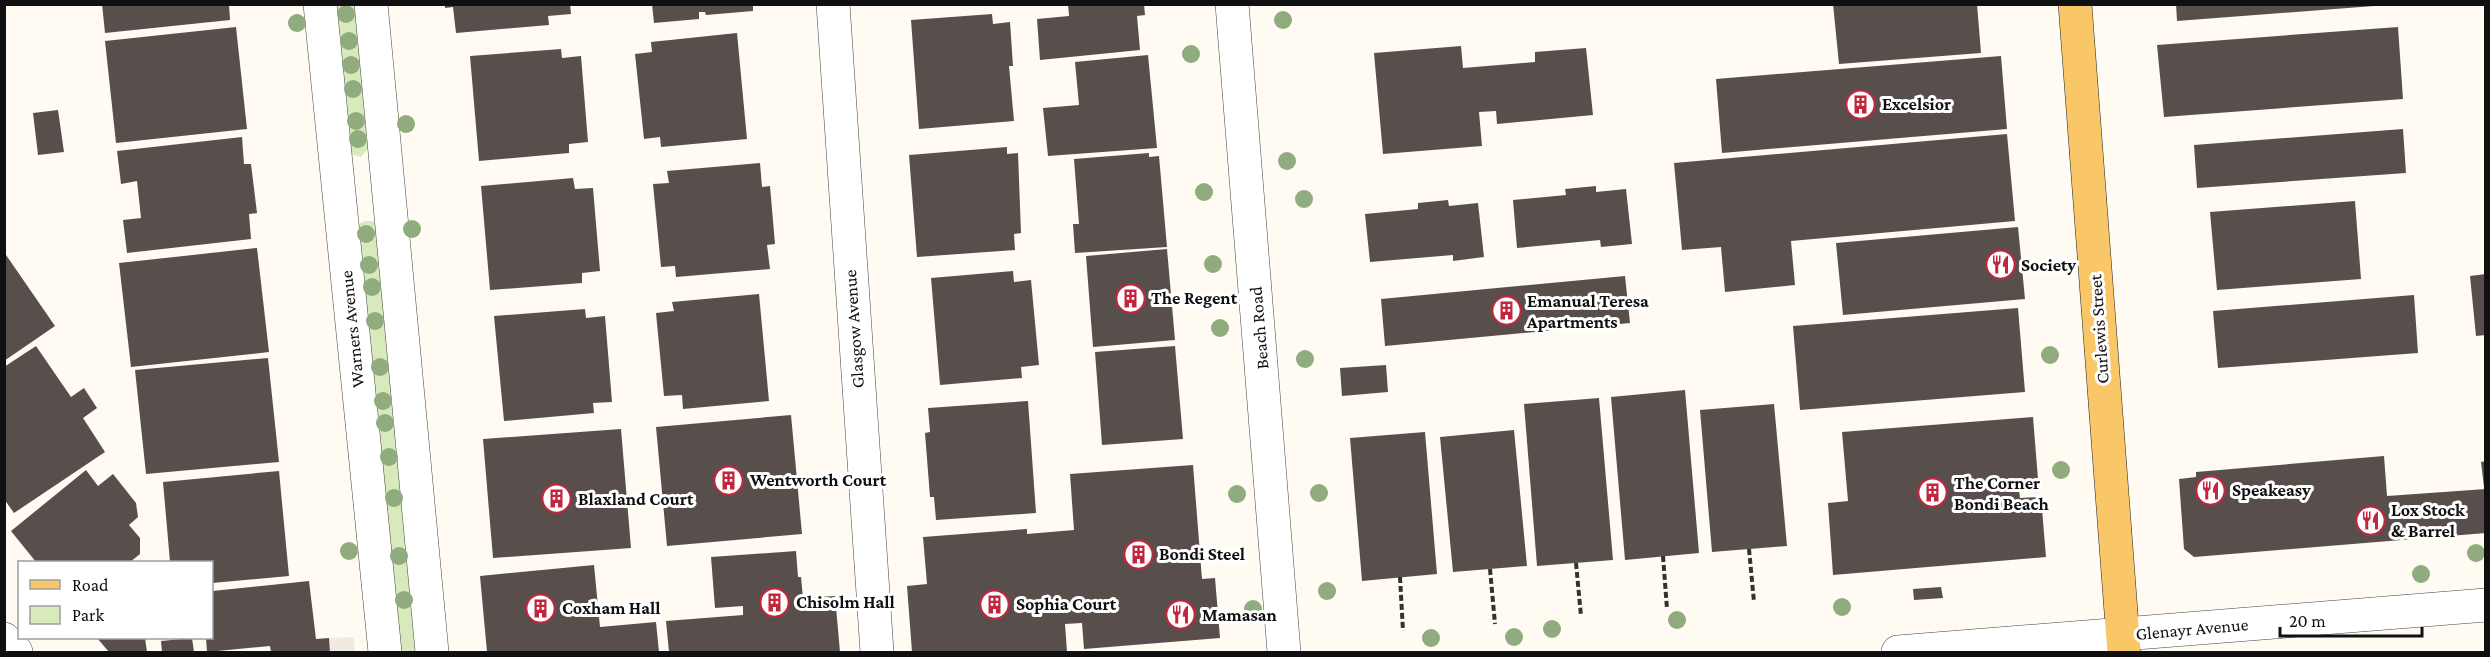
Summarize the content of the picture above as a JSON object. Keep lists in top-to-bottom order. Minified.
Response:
{"streets":{"main road":["Curlewis Street"],"street":["Beach Road","Warners Avenue","Glasgow Avenue","Glenayr Avenue"]},"crossings":[["Curlewis Street","Glenayr Avenue"]],"places":{"building":["Excelsior","The Regent","Emanual Teresa Apartments","Wentworth Court","The Corner Bondi Beach","Blaxland Court","Bondi Steel","Chisolm Hall","Sophia Court","Coxham Hall"],"restaurant":["Society","Speakeasy","Lox Stock & Barrel","Mamasan"]},"legend":["Road","Park"],"scale_bar":"20 m"}
